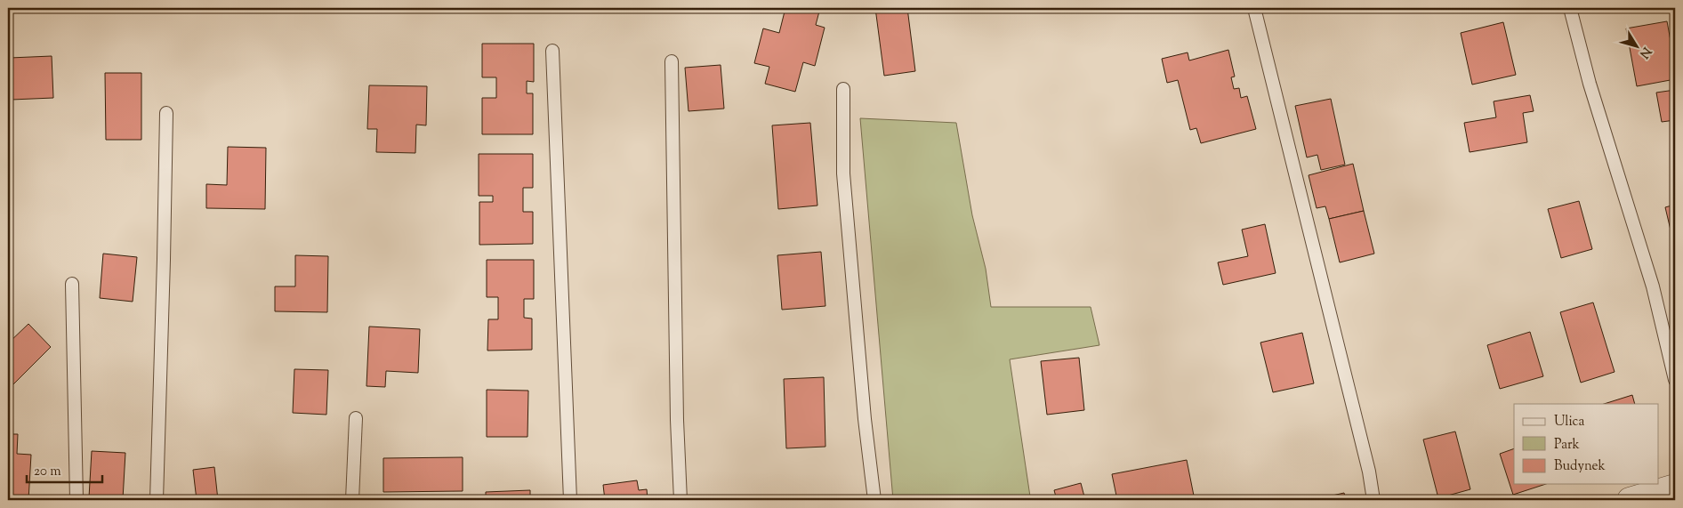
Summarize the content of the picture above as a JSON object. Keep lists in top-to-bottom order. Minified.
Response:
{"legend":["Ulica","Park","Budynek"],"scale_bar":"20 m","north":"bottom right"}
